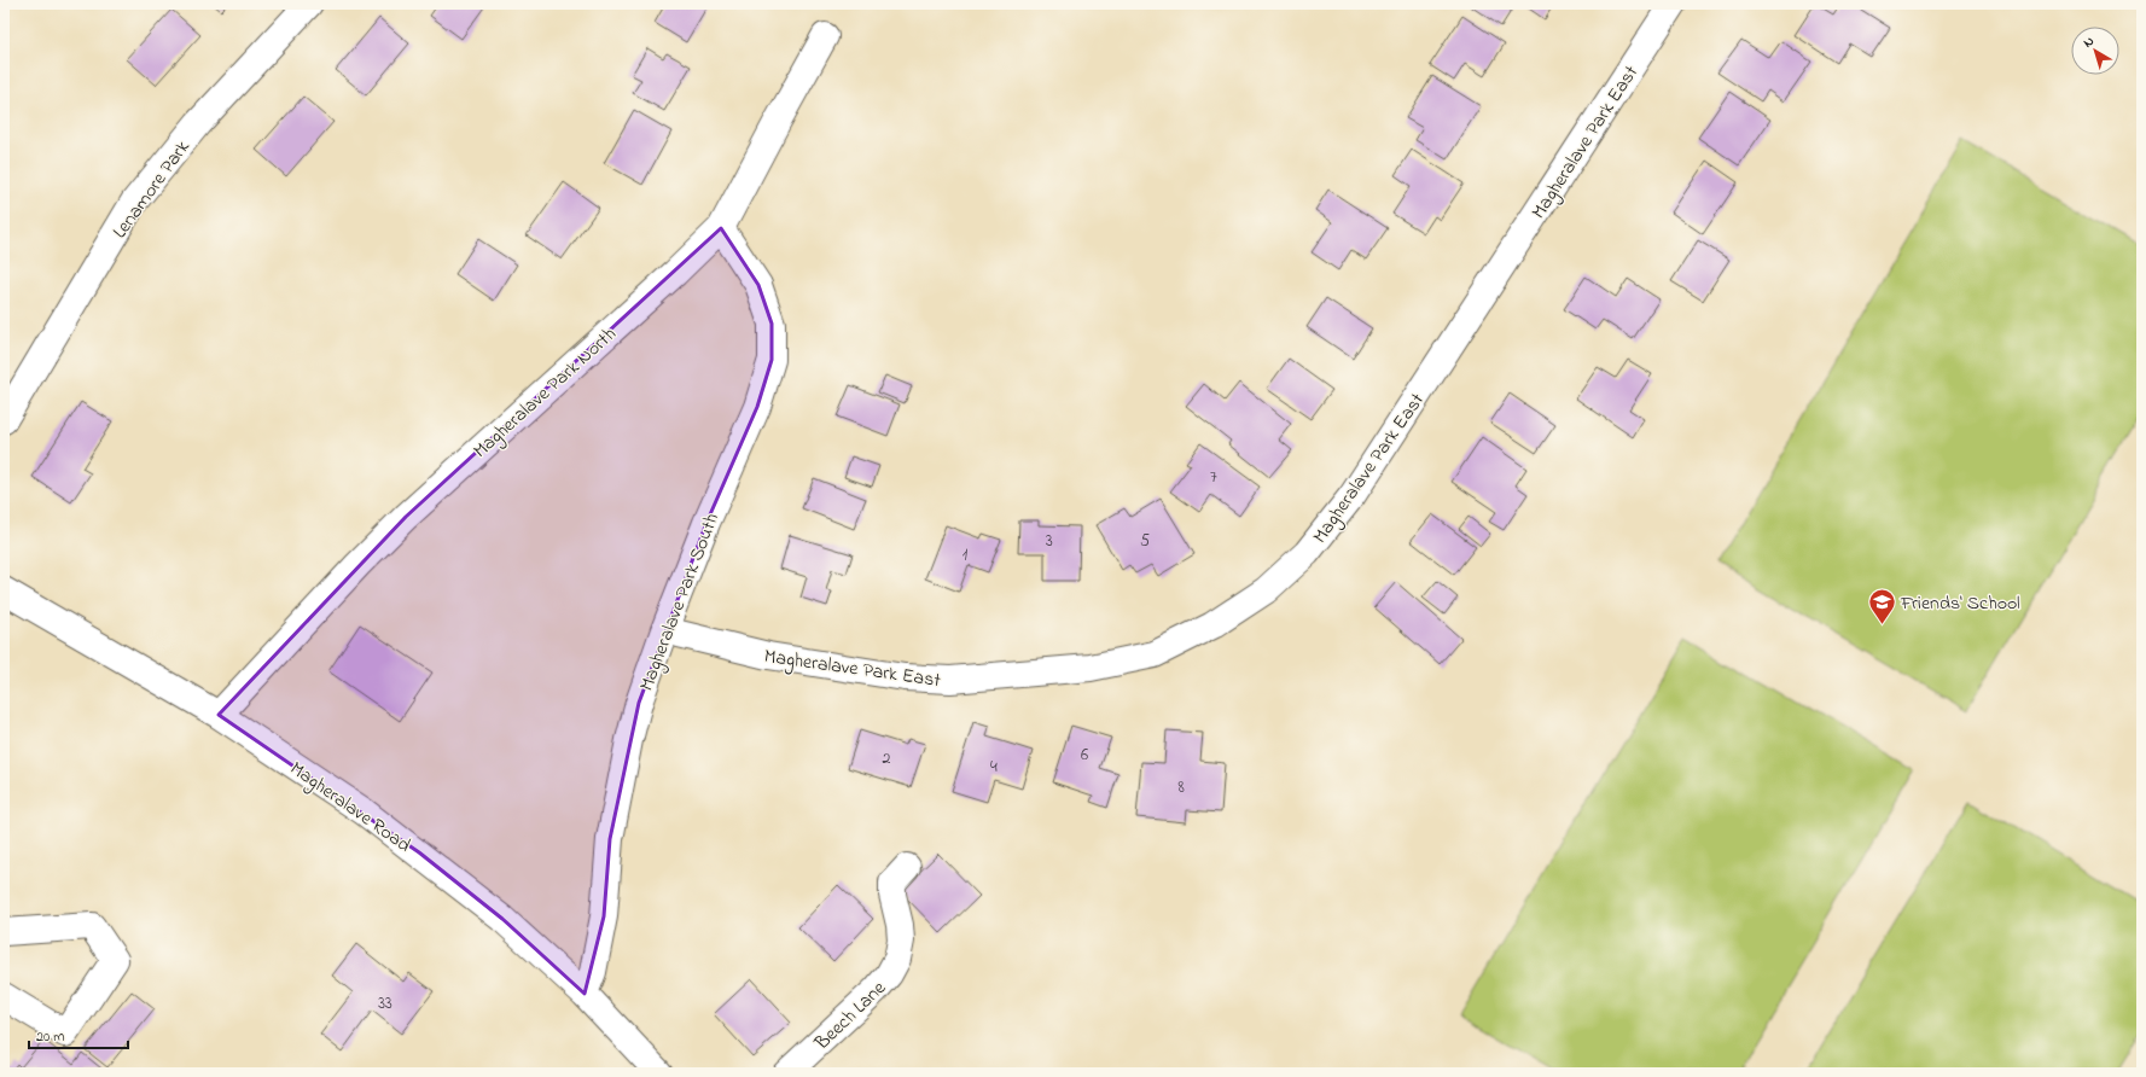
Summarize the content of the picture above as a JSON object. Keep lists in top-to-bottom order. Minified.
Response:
{"streets":{"street":["Magheralave Park East","Lenamore Park","Magheralave Park North","Magheralave Park South","Magheralave Road","Beech Lane"]},"crossings":[["Magheralave Park East","Magheralave Park South"],["Magheralave Park North","Magheralave Park South"],["Magheralave Park North","Magheralave Road"],["Magheralave Park South","Magheralave Road"]],"places":{"school or university":["Friends' School"]},"house_numbers":["7","3","5","1","6","2","4","8","33"],"scale_bar":"20 m","north":"top left"}
